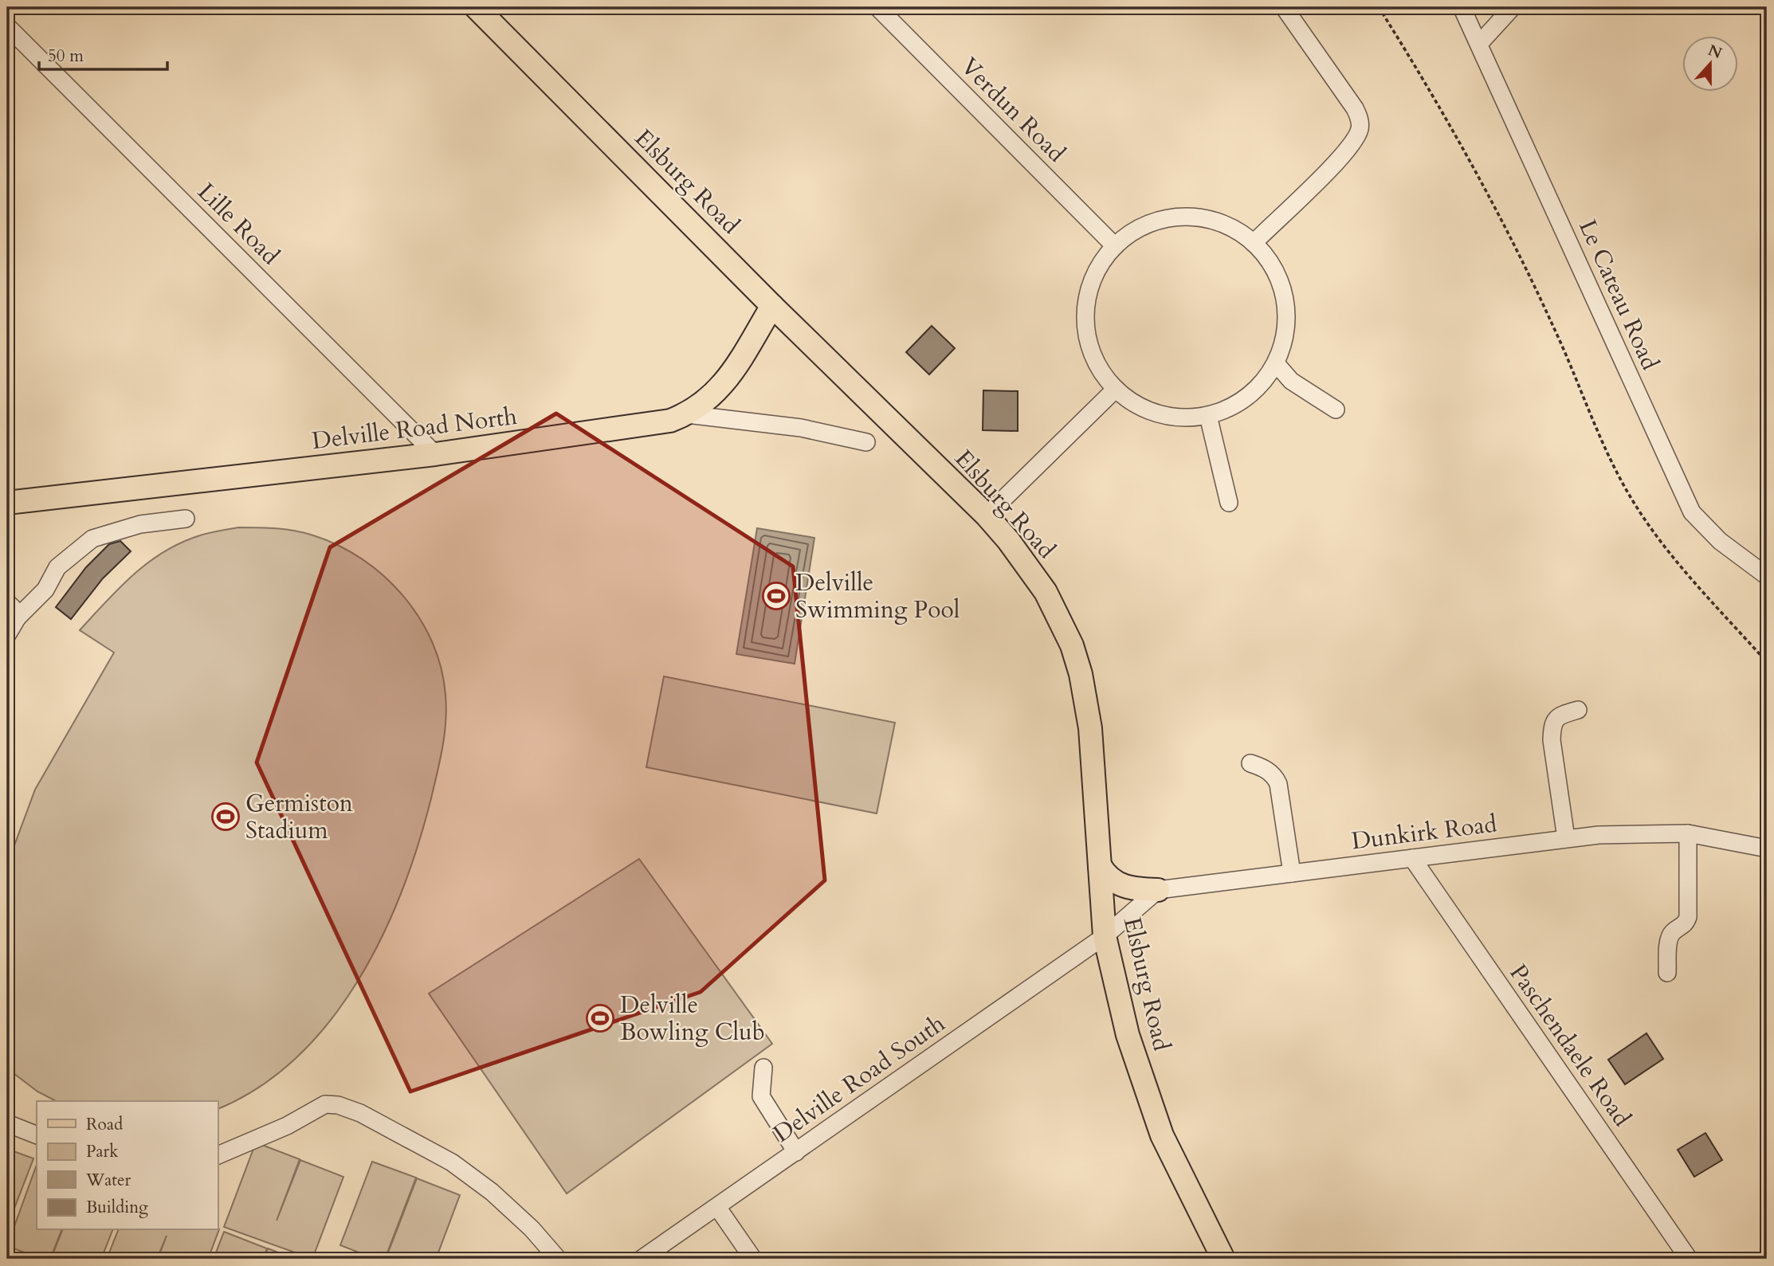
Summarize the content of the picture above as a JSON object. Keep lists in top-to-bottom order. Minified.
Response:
{"streets":{"main road":["Elsburg Road","Delville Road North"],"street":["Verdun Road","Lille Road","Le Cateau Road","Dunkirk Road","Paschendaele Road","Delville Road South"]},"crossings":[["Elsburg Road","Delville Road North"],["Elsburg Road","Delville Road South"],["Lille Road","Delville Road North"],["Dunkirk Road","Paschendaele Road"]],"places":{"sports":["Delville Swimming Pool","Germiston Stadium","Delville Bowling Club"]},"legend":["Road","Park","Water","Building"],"scale_bar":"50 m","north":"top"}
